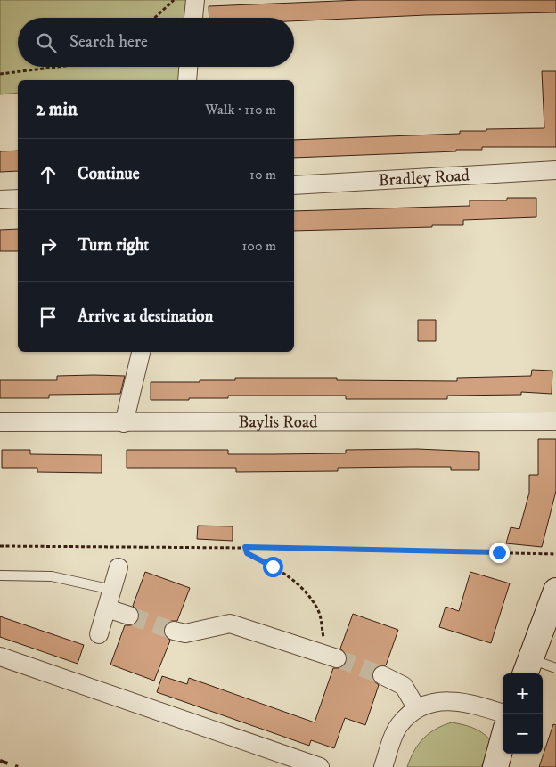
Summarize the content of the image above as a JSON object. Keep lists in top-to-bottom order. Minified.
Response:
{"streets":{"street":["Bradley Road","Baylis Road"]},"page":{"search":"Search here","heading":["2 min","Walk · 110 m"],"list":[["Continue","10 m"],["Turn right","100 m"],"Arrive at destination"],"map_buttons":["+","−"]}}
